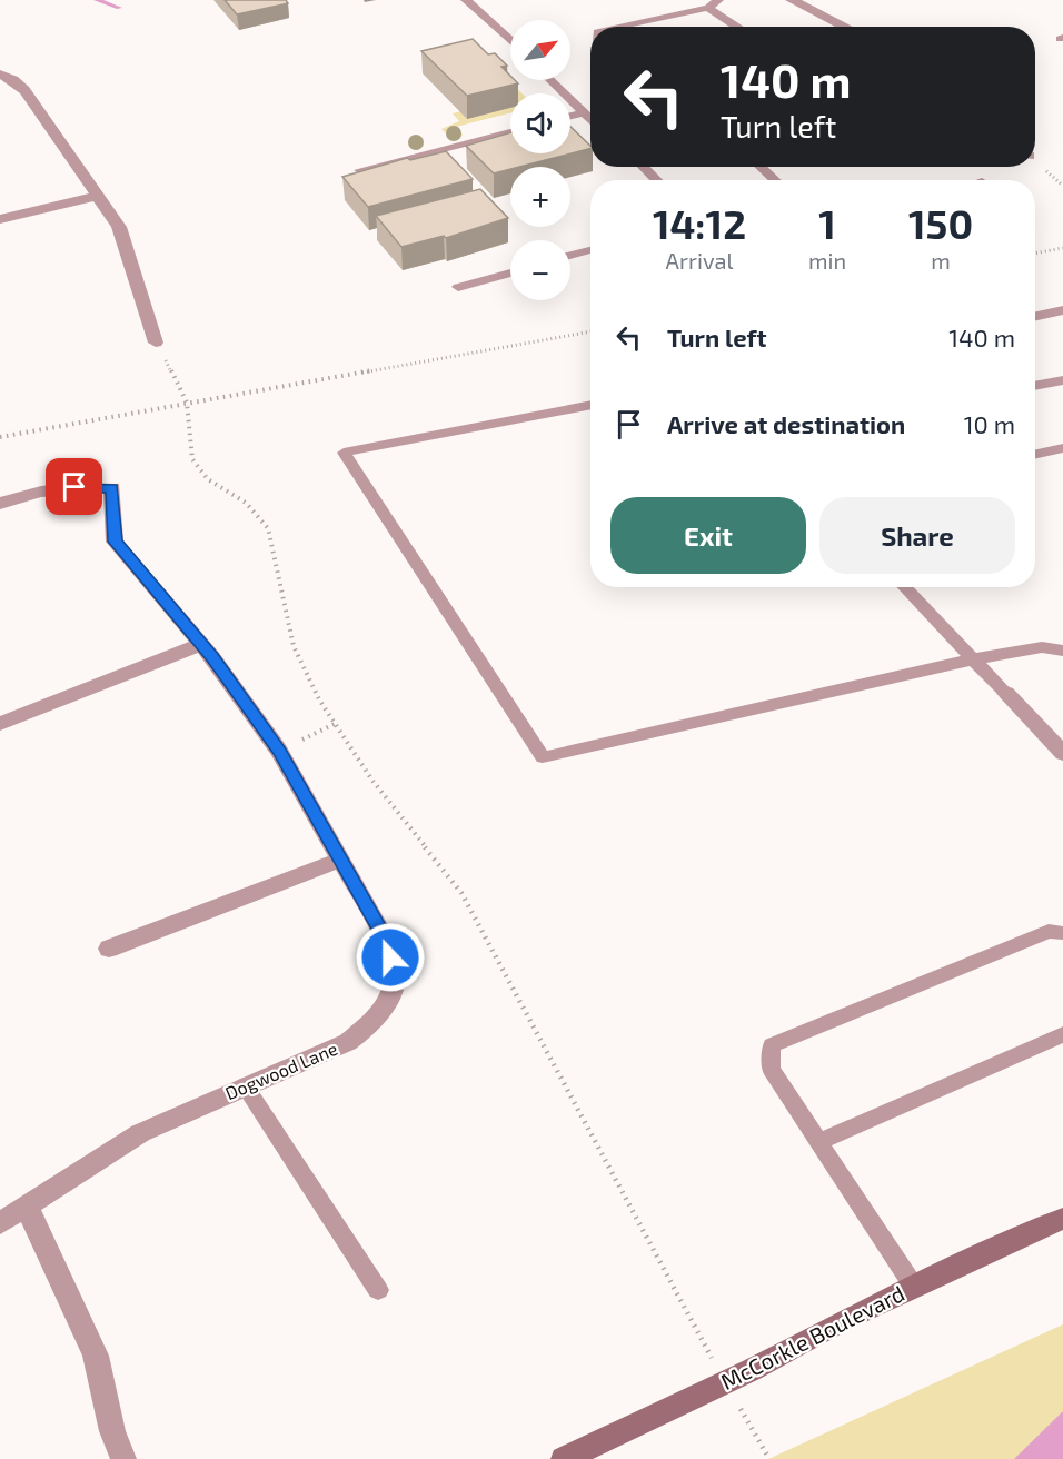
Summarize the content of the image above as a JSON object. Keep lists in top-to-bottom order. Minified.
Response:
{"streets":{"street":["Dogwood Lane","McCorkle Boulevard"]},"north":"top right","page":{"map_buttons":["+","−"],"turn":["140 m","Turn left"],"eta":["14:12","Arrival","1","min","150","m"],"list":[{"name":"Turn left","value":"140 m"},{"name":"Arrive at destination","value":"10 m"}],"buttons":["Exit","Share"]}}
